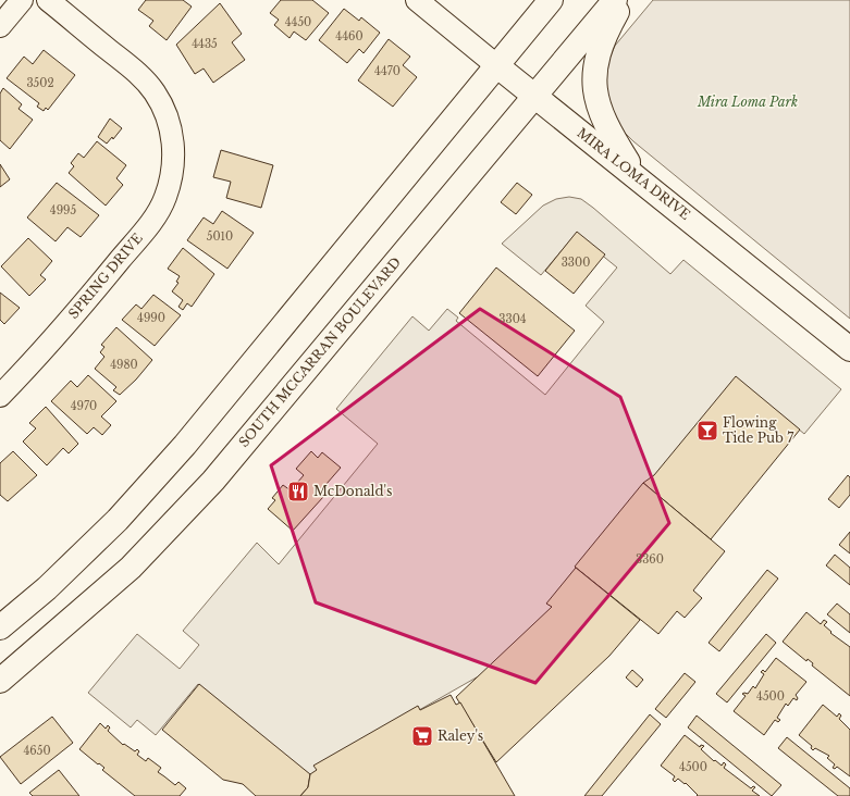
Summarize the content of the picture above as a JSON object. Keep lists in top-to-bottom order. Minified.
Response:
{"streets":{"main road":["MIRA LOMA DRIVE","SOUTH MCCARRAN BOULEVARD"],"street":["SPRING DRIVE"]},"crossings":[["MIRA LOMA DRIVE","SOUTH MCCARRAN BOULEVARD"]],"parks":["Mira Loma Park"],"places":{"bar":["Flowing Tide Pub 7"],"restaurant":["McDonald's"],"supermarket":["Raley's"]},"house_numbers":["4450","4460","4435","4470","3502","4995","5010","3300","4990","3304","4980","4970","3360","4500","4650","4500"]}
